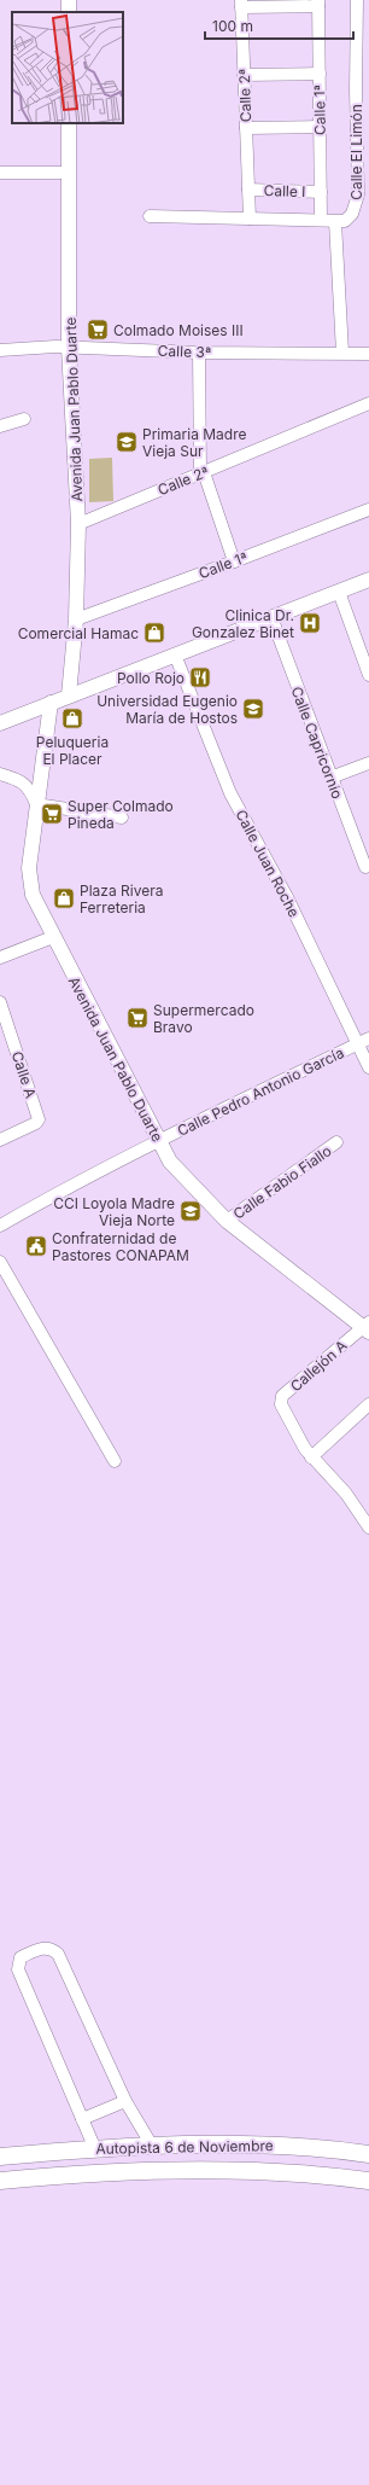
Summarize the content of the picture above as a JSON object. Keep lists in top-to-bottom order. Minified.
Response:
{"streets":{"highway":["Autopista 6 de Noviembre"],"main road":["Avenida Juan Pablo Duarte"],"street":["Calle 2ª","Calle 1ª","Calle El Limón","Calle I","Calle 3ª","Calle Capricornio","Calle Juan Roche","Calle A","Calle Pedro Antonio García","Calle Fabio Fiallo","Callejón A"]},"crossings":[["Calle 2ª","Calle I"],["Calle 2ª","Avenida Juan Pablo Duarte"],["Calle 1ª","Calle I"],["Calle 1ª","Avenida Juan Pablo Duarte"],["Calle 3ª","Avenida Juan Pablo Duarte"],["Avenida Juan Pablo Duarte","Calle Pedro Antonio García"],["Avenida Juan Pablo Duarte","Calle Fabio Fiallo"],["Avenida Juan Pablo Duarte","Callejón A"],["Calle Juan Roche","Calle Pedro Antonio García"]],"places":{"supermarket":["Colmado Moises III","Super Colmado Pineda","Supermercado Bravo"],"school or university":["Primaria Madre Vieja Sur","Universidad Eugenio María de Hostos","CCI Loyola Madre Vieja Norte"],"hospital":["Clinica Dr. Gonzalez Binet"],"shop":["Comercial Hamac","Peluqueria El Placer","Plaza Rivera Ferreteria"],"restaurant":["Pollo Rojo"],"public building":["Confraternidad de Pastores CONAPAM"]},"scale_bar":"100 m"}
